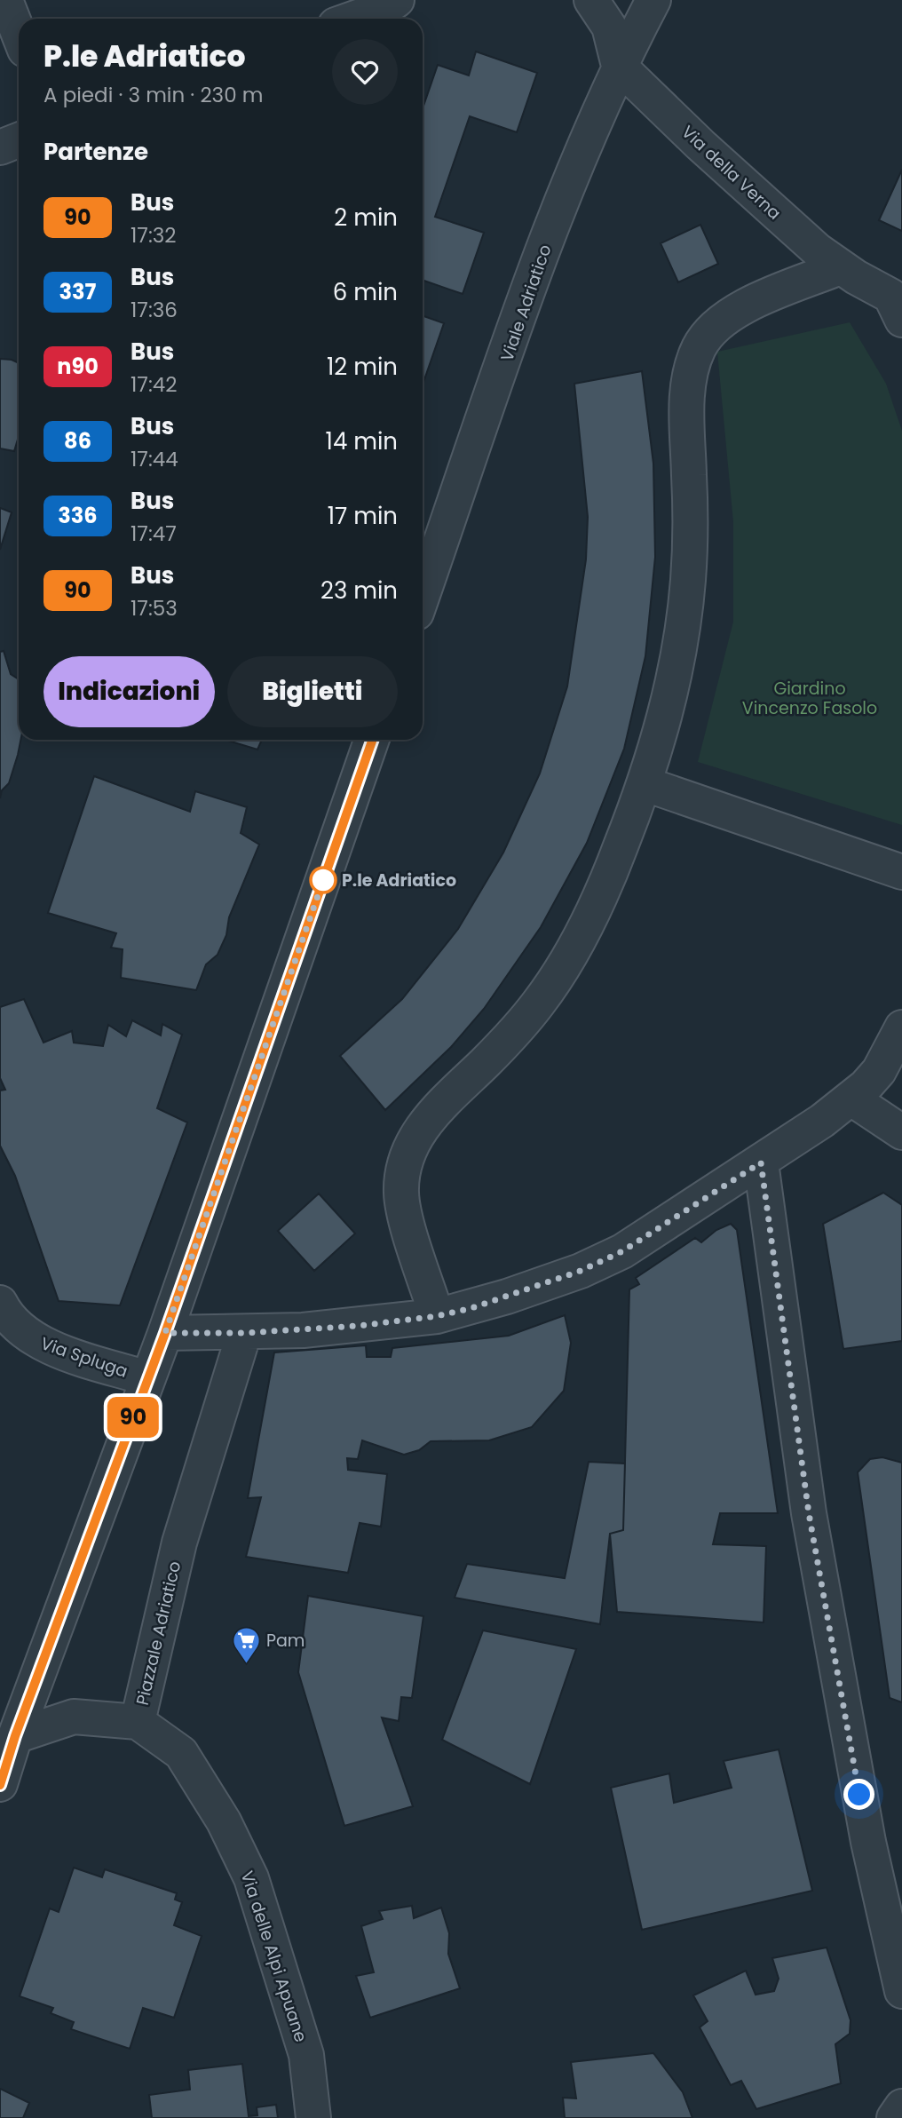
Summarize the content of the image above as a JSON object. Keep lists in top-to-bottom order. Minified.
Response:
{"streets":{"street":["Via della Verna","Viale Adriatico","Via Spluga","Piazzale Adriatico","Via delle Alpi Apuane"]},"crossings":[["Via della Verna","Viale Adriatico"],["Piazzale Adriatico","Via delle Alpi Apuane"]],"parks":["Giardino Vincenzo Fasolo"],"places":{"other":["P.le Adriatico"],"supermarket":["Pam"]},"lines":["bus line 90"],"page":{"on_map":"90","heading":[["P.le Adriatico","A piedi · 3 min · 230 m"],"Partenze"],"list":[{"mark":"90","name":"Bus","note":"17:32","value":"2 min"},{"mark":"337","name":"Bus","note":"17:36","value":"6 min"},{"mark":"n90","name":"Bus","note":"17:42","value":"12 min"},{"mark":"86","name":"Bus","note":"17:44","value":"14 min"},{"mark":"336","name":"Bus","note":"17:47","value":"17 min"},{"mark":"90","name":"Bus","note":"17:53","value":"23 min"}],"buttons":["Indicazioni","Biglietti"]}}
